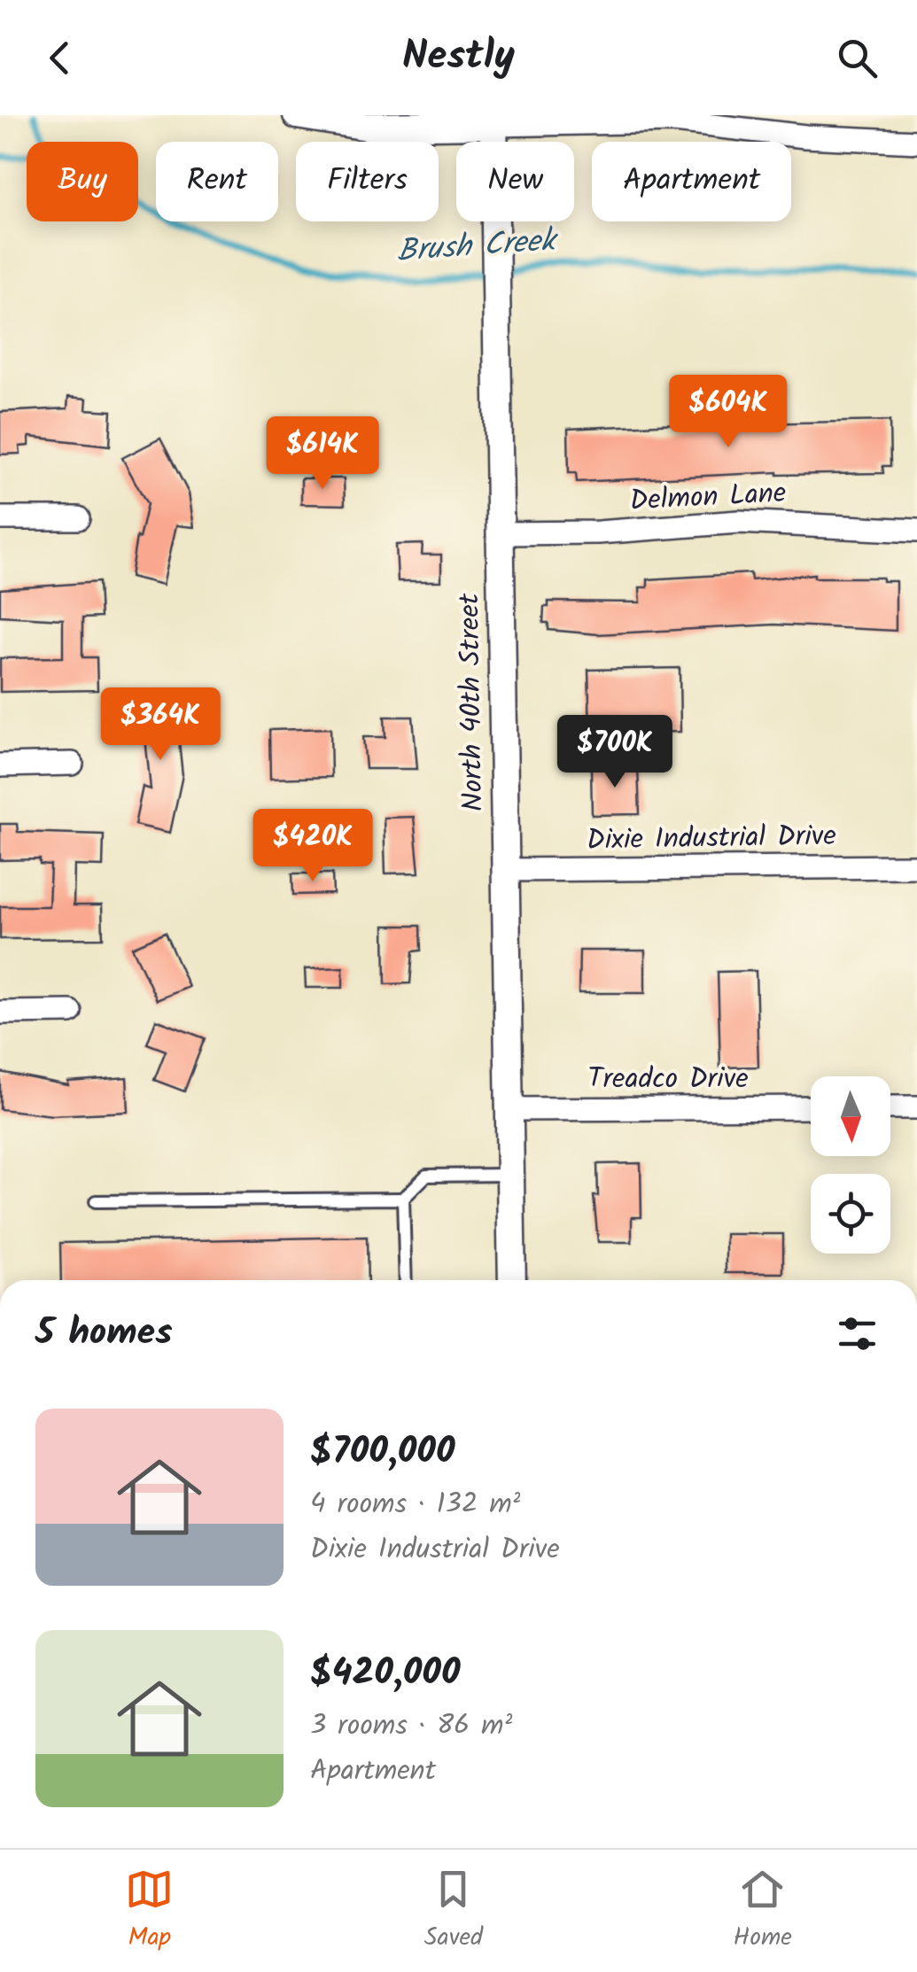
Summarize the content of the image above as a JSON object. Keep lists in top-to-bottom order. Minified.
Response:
{"streets":{"street":["Delmon Lane","North 40th Street","Dixie Industrial Drive","Treadco Drive"]},"crossings":[["Delmon Lane","North 40th Street"],["North 40th Street","Dixie Industrial Drive"],["North 40th Street","Treadco Drive"]],"water":["Brush Creek"],"north":"bottom","page":{"header":"Nestly","chip":["Buy","Rent","Filters","New","Apartment"],"price":["$604K","$614K","$364K","$700K","$420K"],"heading":"5 homes","list":[{"name":"$700,000","note":"4 rooms · 132 m² · Dixie Industrial Drive"},{"name":"$420,000","note":"3 rooms · 86 m² · Apartment"}],"tabs":["Map","Saved","Home"]}}
